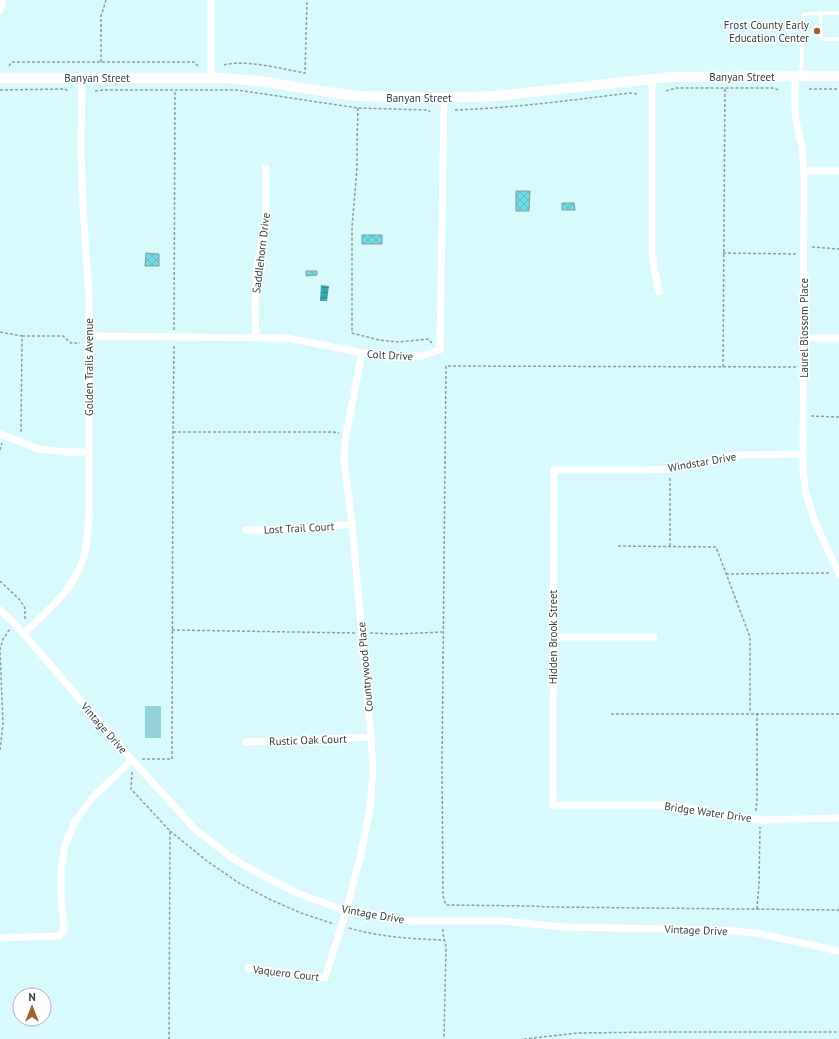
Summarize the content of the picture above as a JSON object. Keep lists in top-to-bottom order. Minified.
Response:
{"streets":{"street":["Banyan Street","Saddlehorn Drive","Laurel Blossom Place","Colt Drive","Golden Trails Avenue","Windstar Drive","Lost Trail Court","Hidden Brook Street","Countrywood Place","Vintage Drive","Rustic Oak Court","Bridge Water Drive","Vaquero Court"]},"crossings":[["Banyan Street","Laurel Blossom Place"],["Banyan Street","Golden Trails Avenue"],["Saddlehorn Drive","Colt Drive"],["Laurel Blossom Place","Windstar Drive"],["Colt Drive","Golden Trails Avenue"],["Colt Drive","Countrywood Place"],["Golden Trails Avenue","Vintage Drive"],["Windstar Drive","Hidden Brook Street"],["Lost Trail Court","Countrywood Place"],["Hidden Brook Street","Bridge Water Drive"],["Countrywood Place","Vintage Drive"],["Countrywood Place","Rustic Oak Court"],["Countrywood Place","Vaquero Court"]],"places":["Frost County Early Education Center"],"north":"top"}
